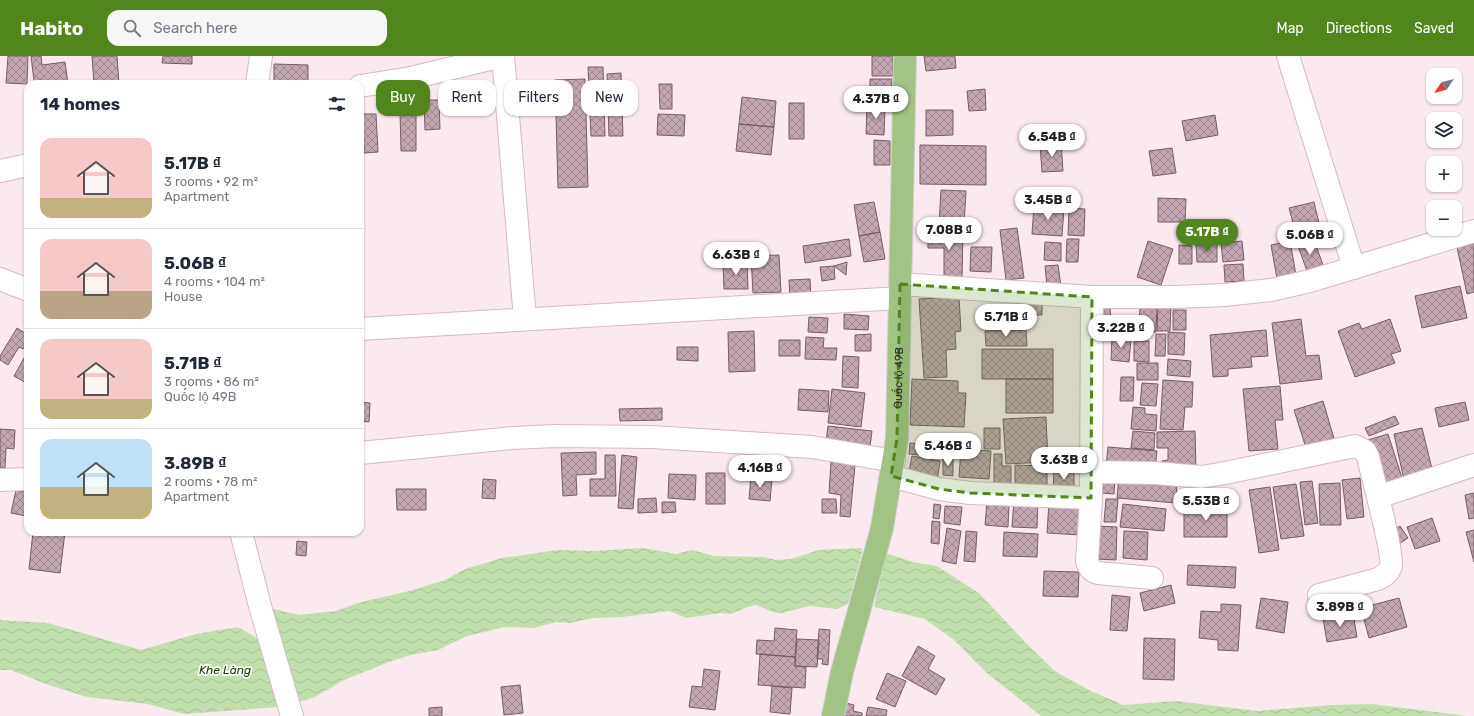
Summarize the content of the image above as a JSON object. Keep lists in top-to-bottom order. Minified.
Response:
{"streets":{"main road":["Quốc lộ 49B"]},"water":["Khe Làng"],"north":"bottom left","page":{"header":"Habito","search":"Search here","nav":["Map","Directions","Saved"],"map_buttons":["+","−"],"chip":["Buy","Rent","Filters","New"],"heading":"14 homes","price":["4.37B ₫","6.54B ₫","3.45B ₫","7.08B ₫","5.17B ₫","5.06B ₫","6.63B ₫","5.71B ₫","3.22B ₫","5.46B ₫","3.63B ₫","4.16B ₫","5.53B ₫","3.89B ₫"],"list":[{"name":"5.17B ₫","note":"3 rooms · 92 m² · Apartment"},{"name":"5.06B ₫","note":"4 rooms · 104 m² · House"},{"name":"5.71B ₫","note":"3 rooms · 86 m² · Quốc lộ 49B"},{"name":"3.89B ₫","note":"2 rooms · 78 m² · Apartment"}]}}
